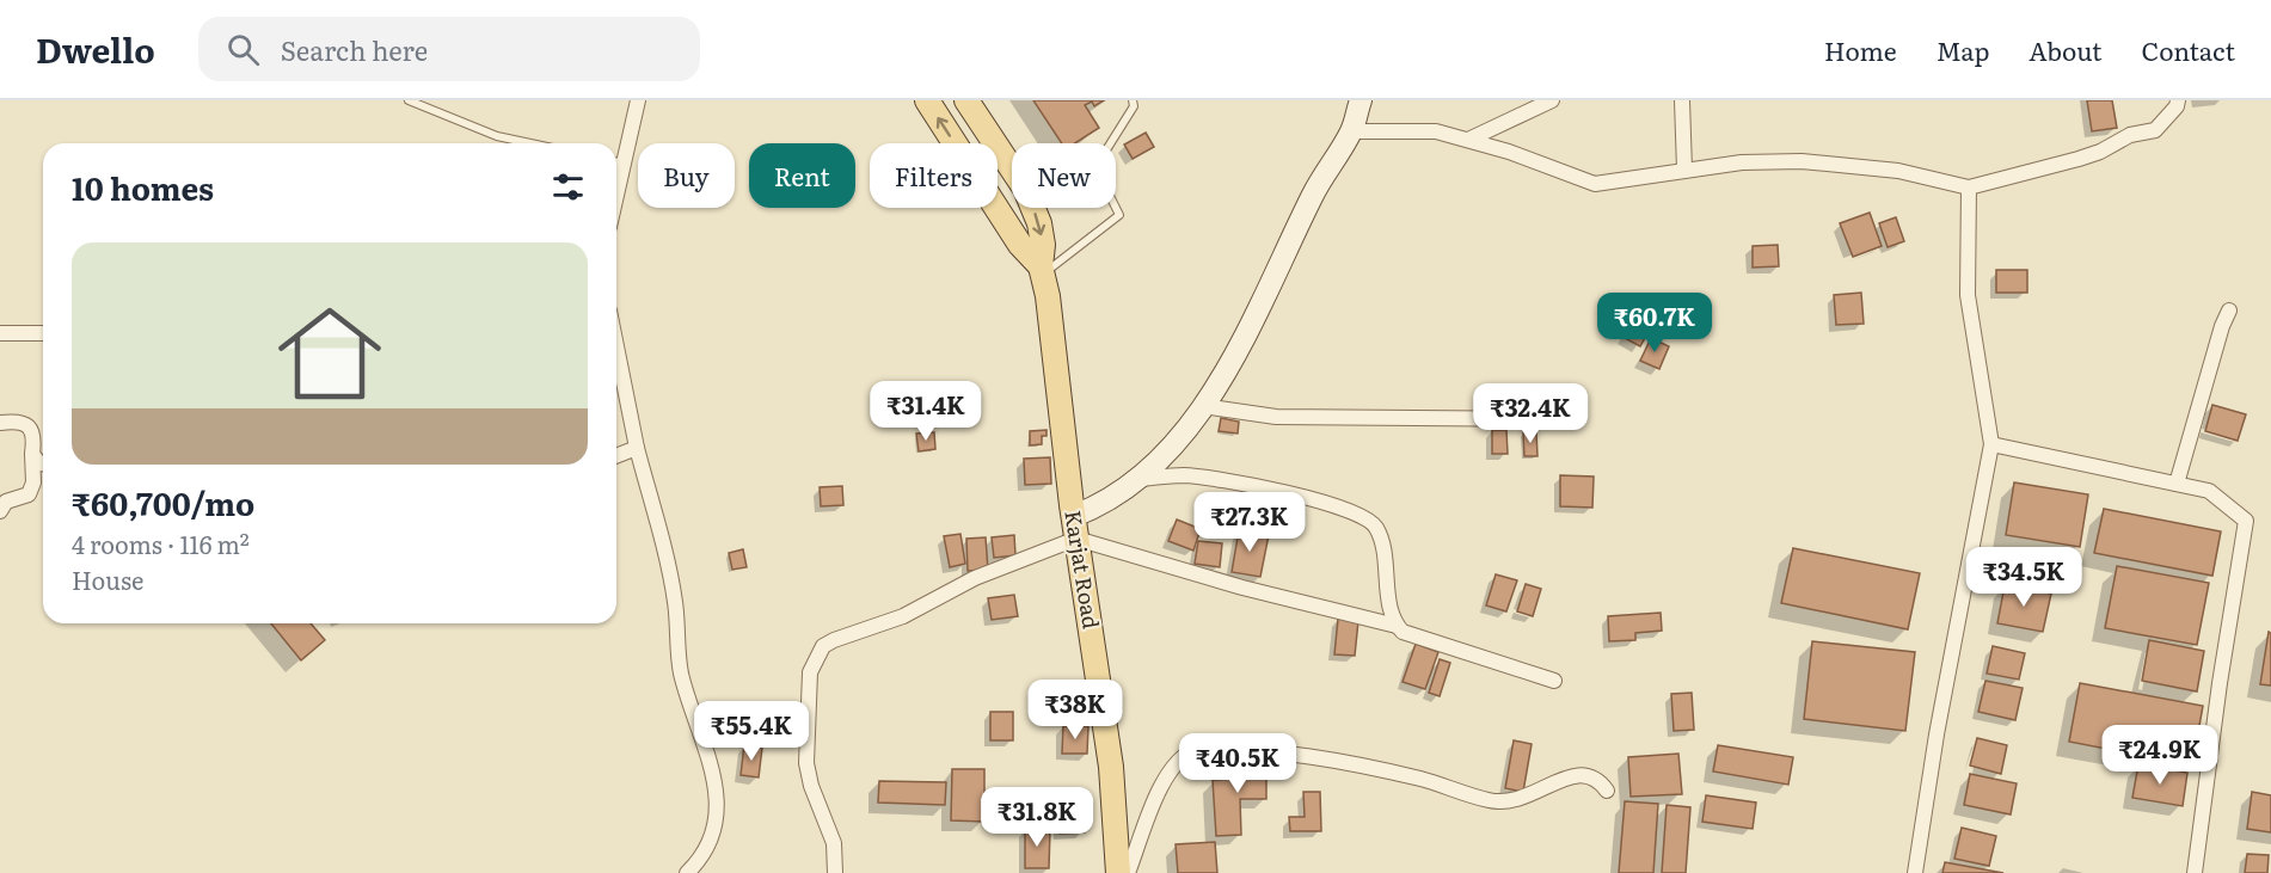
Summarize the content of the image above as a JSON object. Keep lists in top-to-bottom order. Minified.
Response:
{"streets":{"main road":["Karjat Road"]},"page":{"header":"Dwello","search":"Search here","nav":["Home","Map","About","Contact"],"chip":["Buy","Rent","Filters","New"],"heading":"10 homes","list":[{"name":"₹60,700/mo","note":"4 rooms · 116 m² · House"}],"price":["₹60.7K","₹31.4K","₹32.4K","₹27.3K","₹34.5K","₹38K","₹55.4K","₹24.9K","₹40.5K","₹31.8K"]}}
